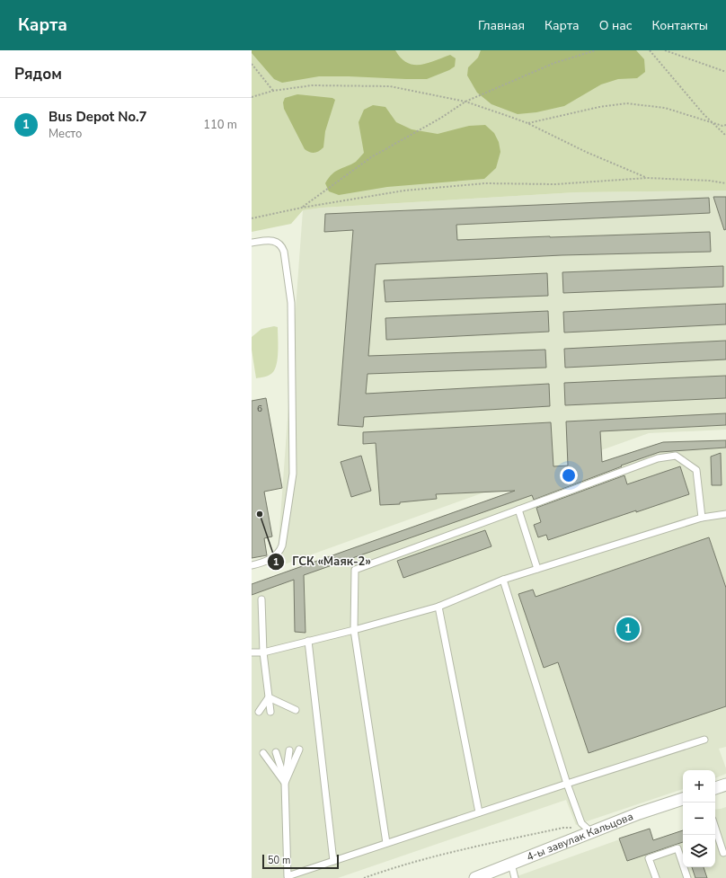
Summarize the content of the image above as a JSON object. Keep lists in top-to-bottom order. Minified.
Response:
{"streets":{"street":["4-ы завулак Кальцова"]},"places":["ГСК «Маяк-2»"],"house_numbers":["6"],"scale_bar":"50 m","page":{"header":"Карта","nav":["Главная","Карта","О нас","Контакты"],"heading":"Рядом","list":[{"mark":"1","name":"Bus Depot No.7","note":"Место","value":"110 m"}],"pins":"1","map_buttons":["+","−"],"scale":"50 m"}}
